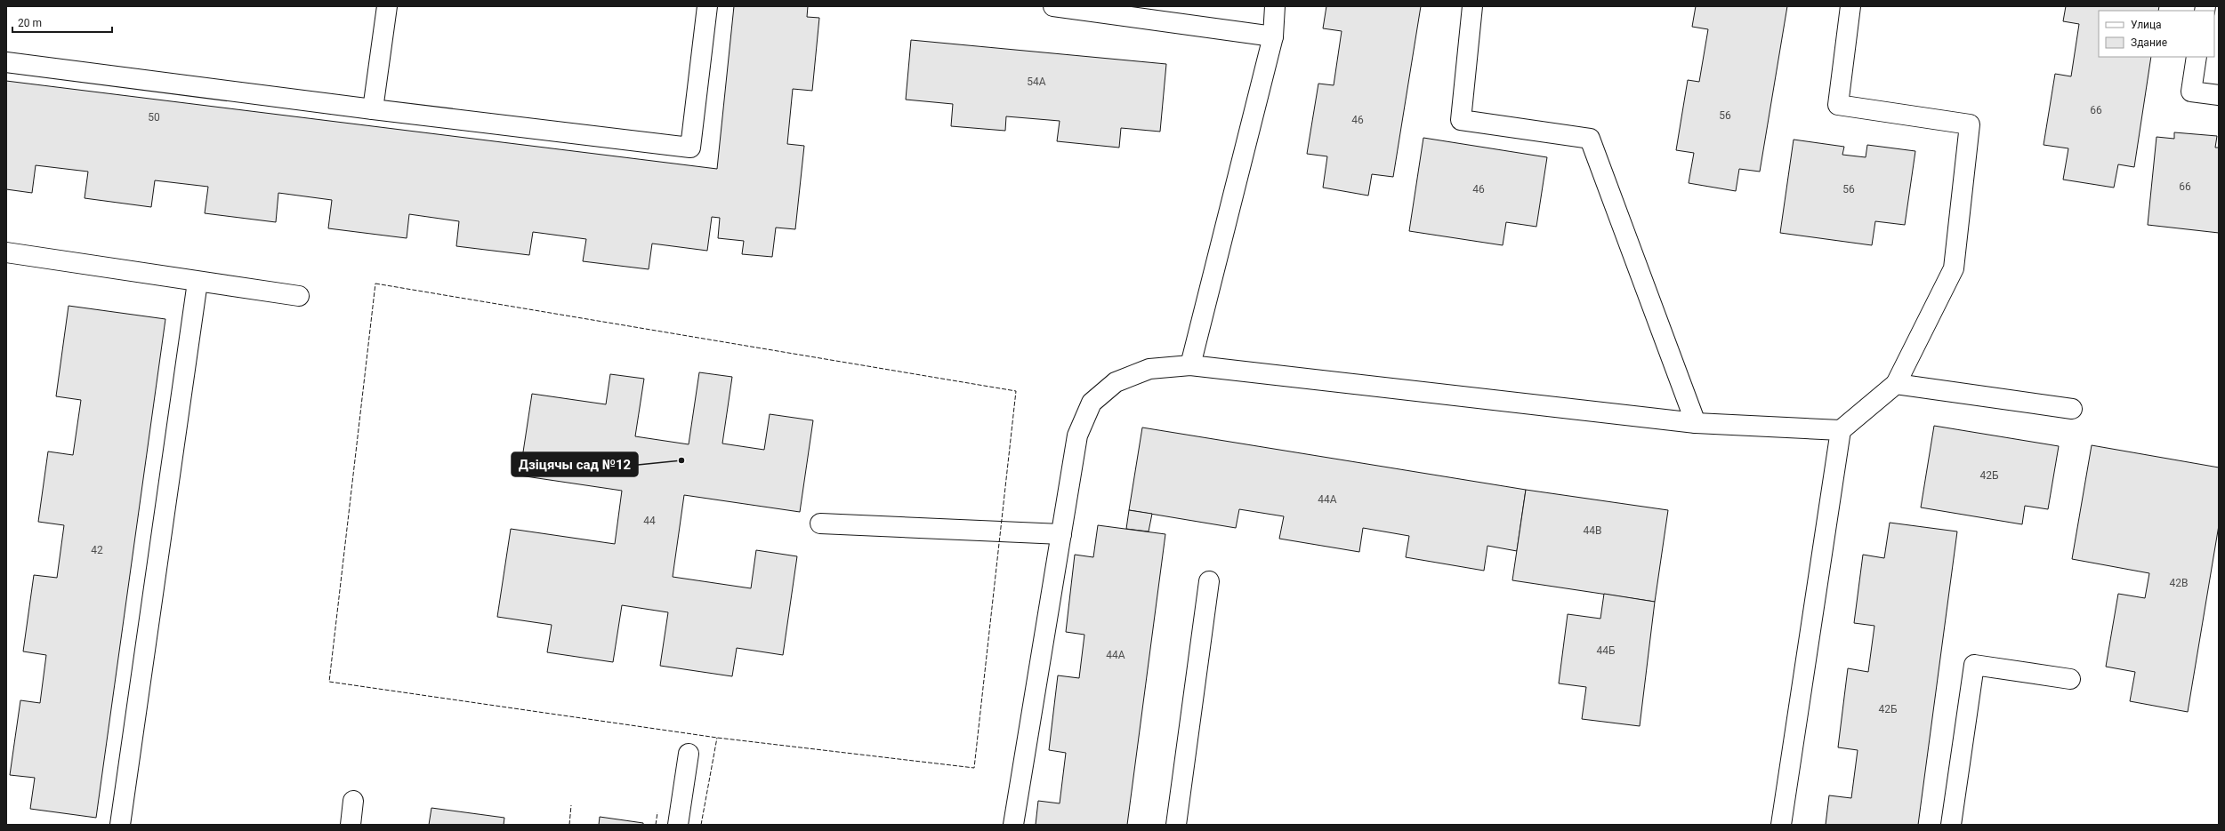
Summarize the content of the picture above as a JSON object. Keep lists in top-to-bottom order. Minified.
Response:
{"places":["Дзіцячы сад №12"],"house_numbers":["54А","66","56","50","46","66","46","56","42Б","44А","44","44В","42","42В","44Б","44А","42Б"],"legend":["Улица","Здание"],"scale_bar":"20 m"}
